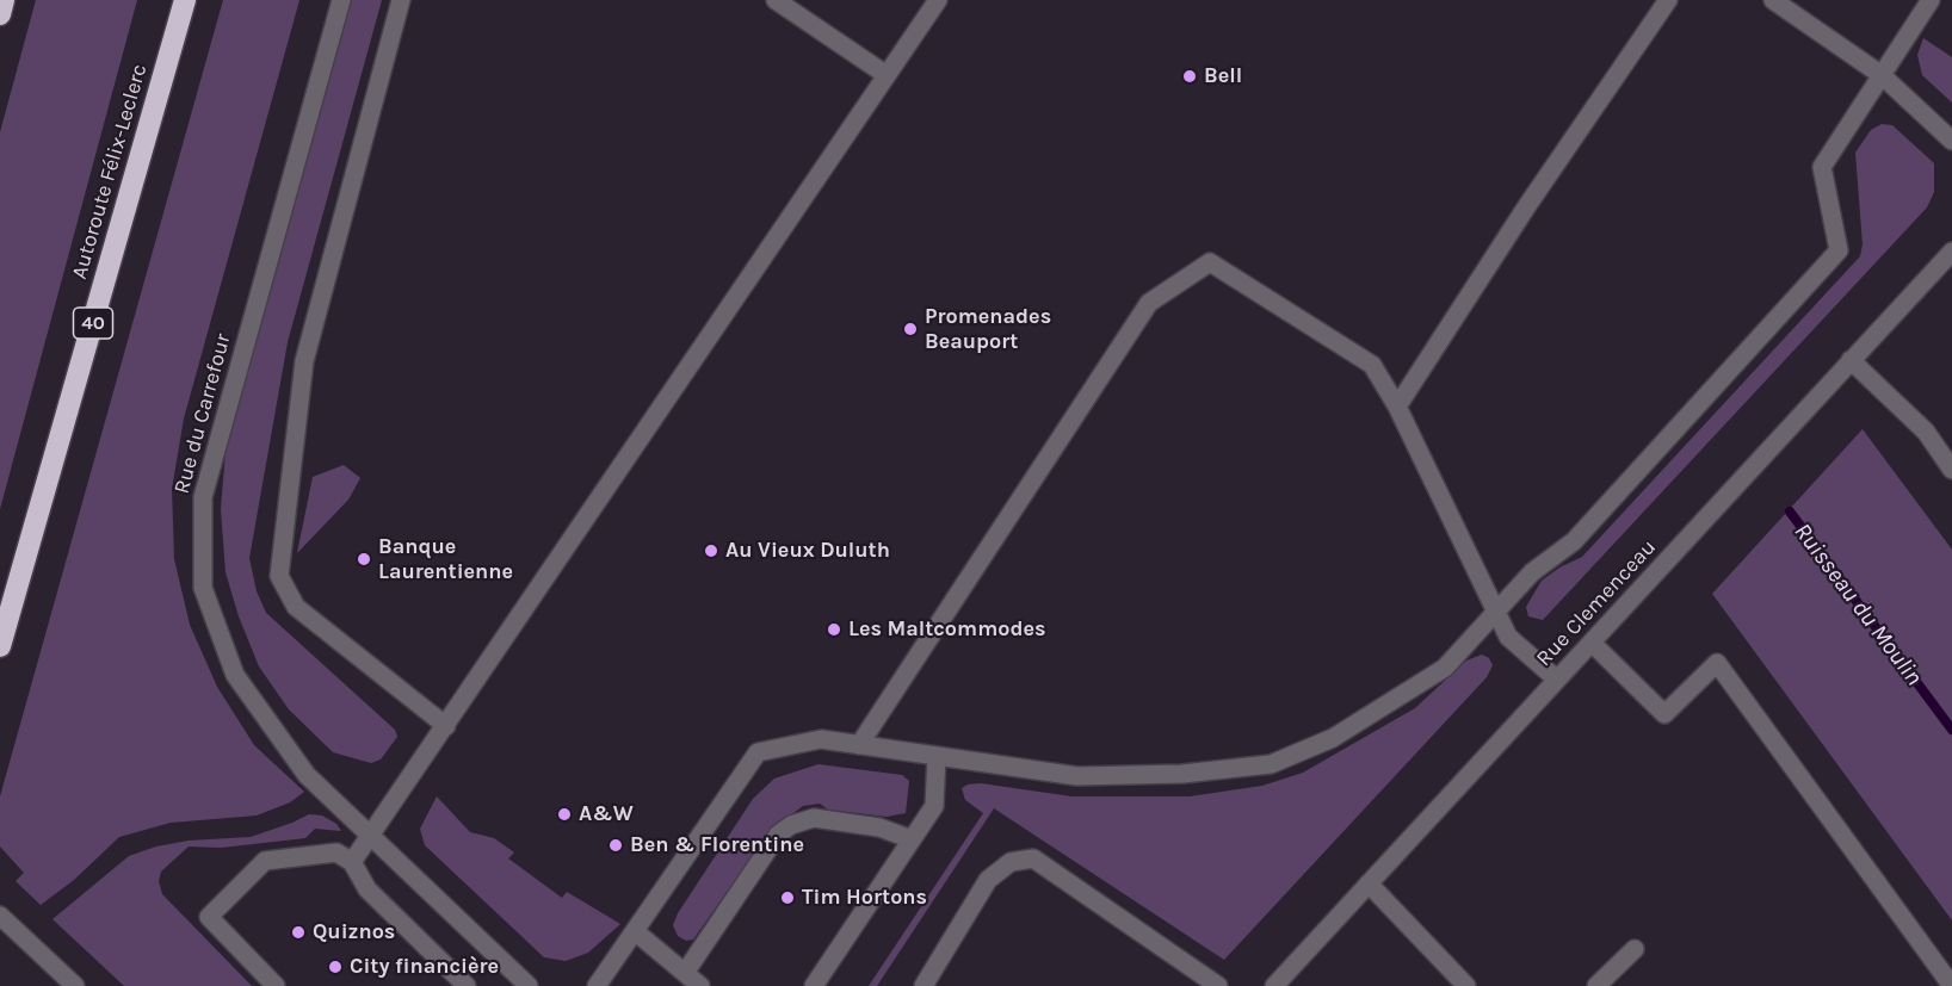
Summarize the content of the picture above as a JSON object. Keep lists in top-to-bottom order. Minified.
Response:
{"streets":{"highway":["Autoroute Félix-Leclerc","40"],"street":["Rue du Carrefour","Rue Clemenceau"]},"water":["Ruisseau du Moulin"],"places":["Bell","Promenades Beauport","Au Vieux Duluth","Banque Laurentienne","Les Maltcommodes","A&W","Ben & Florentine","Tim Hortons","Quiznos","City financière"]}
